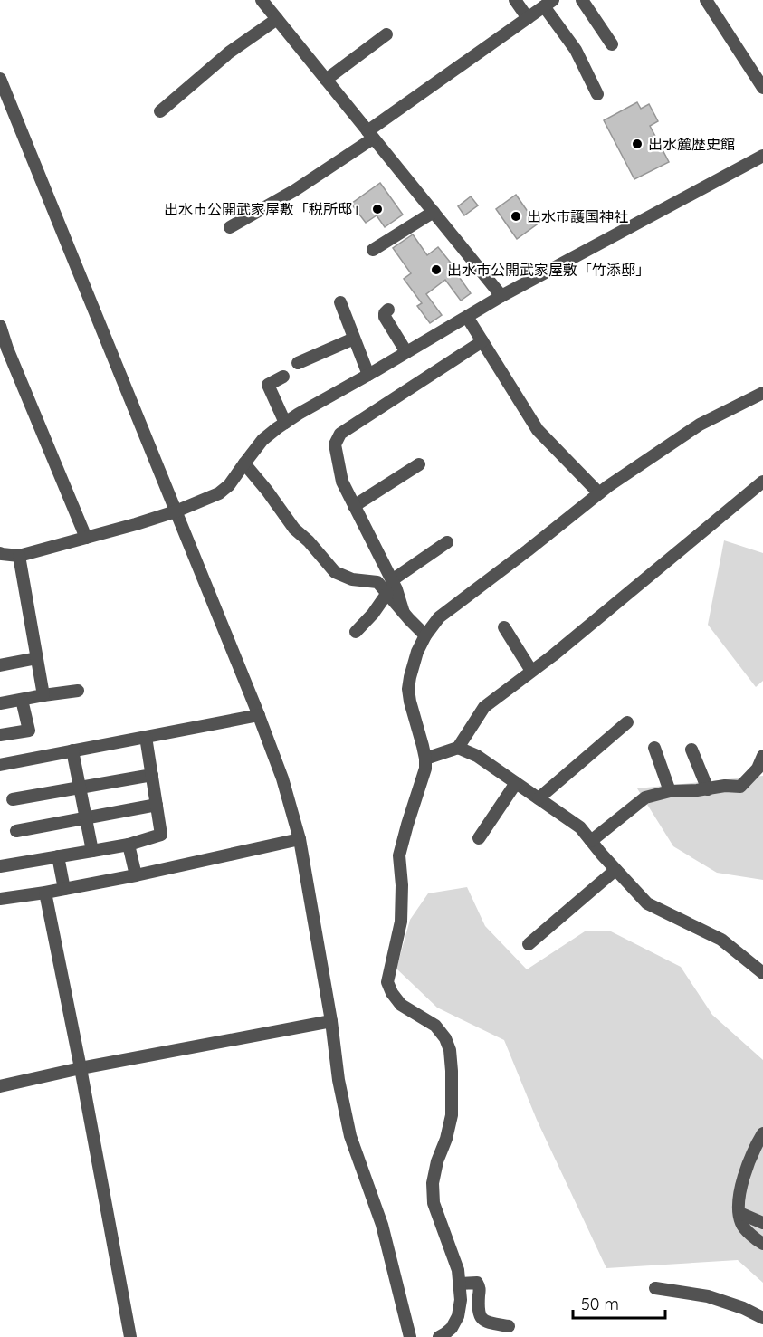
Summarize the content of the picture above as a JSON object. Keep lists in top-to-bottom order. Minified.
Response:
{"places":["出水麓歴史館","出水市公開武家屋敷「税所邸」","出水市護国神社","出水市公開武家屋敷「竹添邸」"],"scale_bar":"50 m"}
